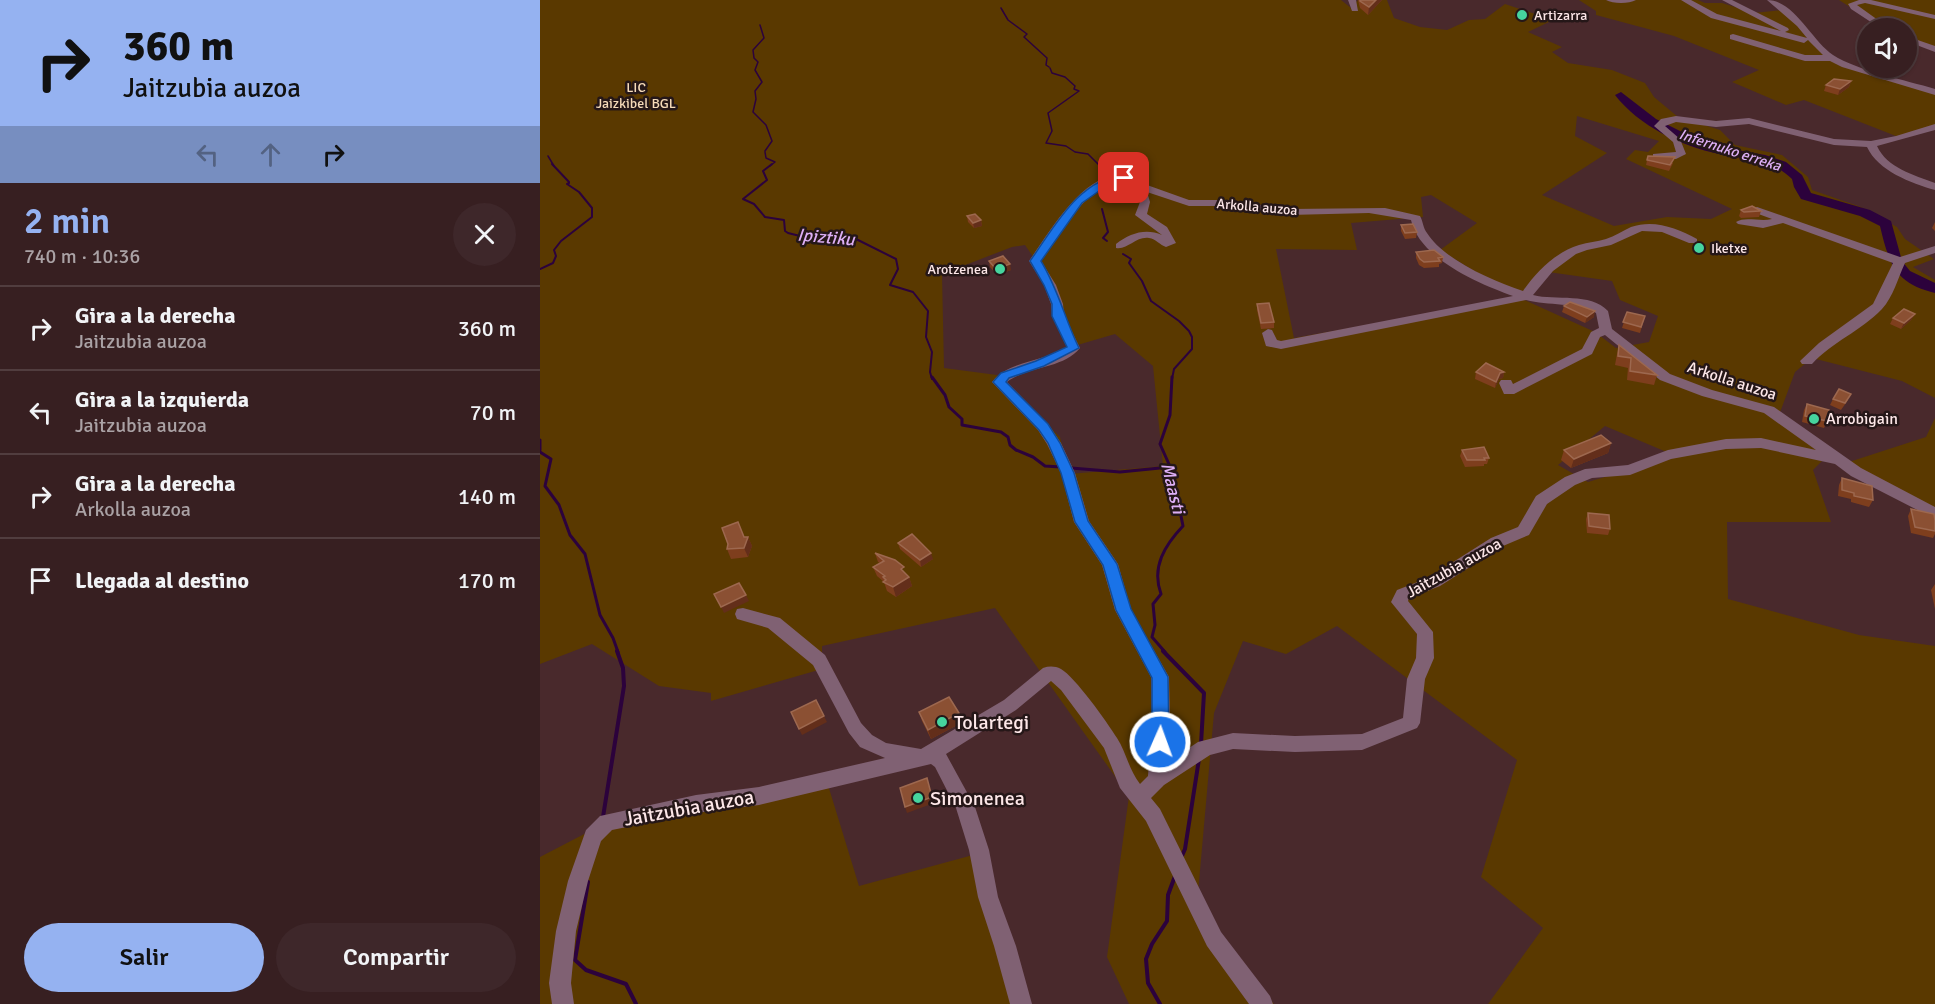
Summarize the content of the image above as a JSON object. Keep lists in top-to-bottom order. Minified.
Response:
{"streets":{"street":["Arkolla auzoa","Jaitzubia auzoa"]},"crossings":[["Arkolla auzoa","Jaitzubia auzoa"]],"water":["Infernuko erreka","Ipiztiku","Maasti"],"parks":["LIC Jaizkibel BGL"],"places":["Artizarra","Iketxe","Arotzenea","Arrobigain","Tolartegi","Simonenea"],"page":{"turn":["360 m","Jaitzubia auzoa"],"heading":["2 min","740 m · 10:36"],"list":[{"name":"Gira a la derecha","note":"Jaitzubia auzoa","value":"360 m"},{"name":"Gira a la izquierda","note":"Jaitzubia auzoa","value":"70 m"},{"name":"Gira a la derecha","note":"Arkolla auzoa","value":"140 m"},{"name":"Llegada al destino","value":"170 m"}],"buttons":["Salir","Compartir"]}}
